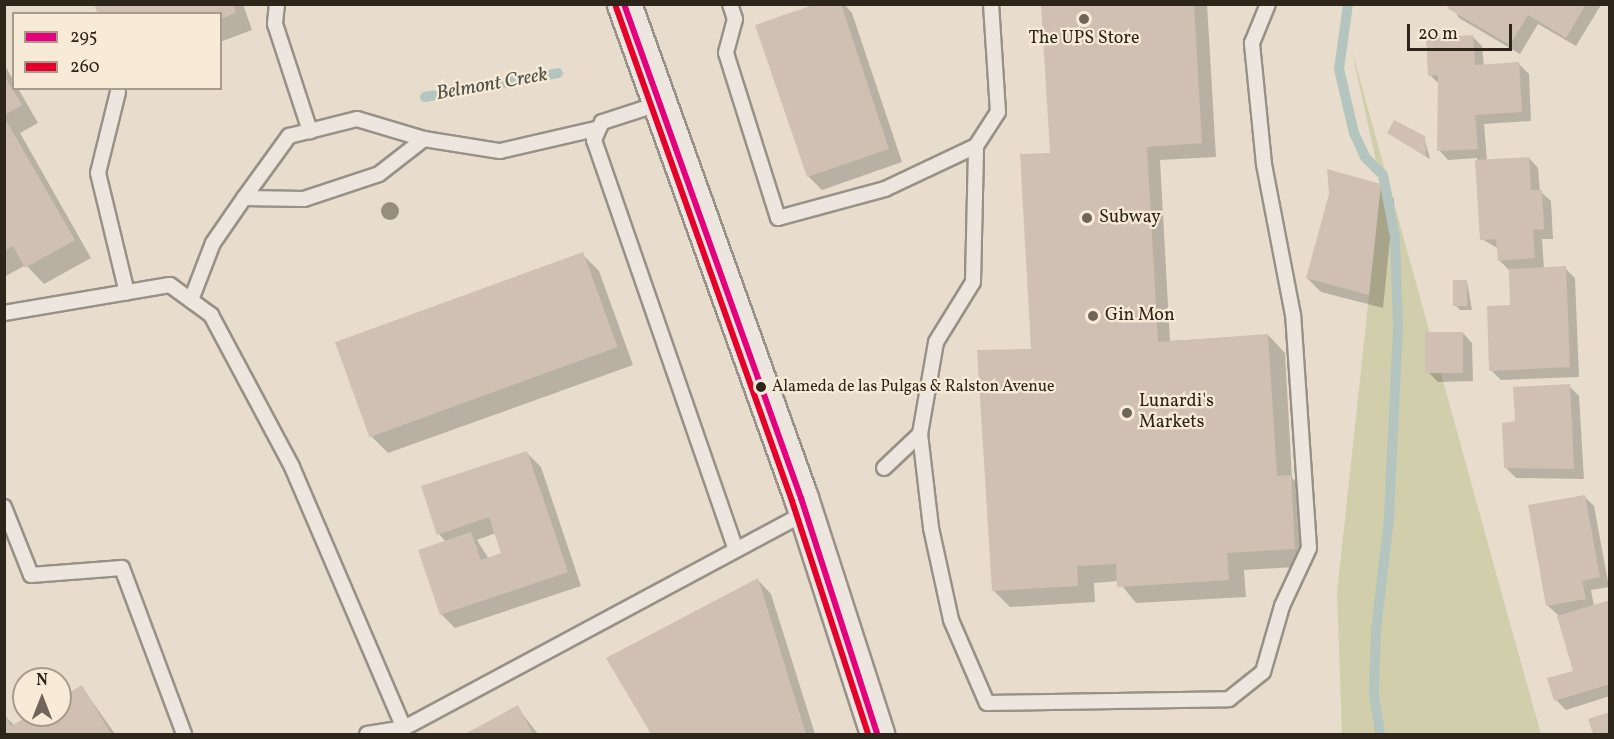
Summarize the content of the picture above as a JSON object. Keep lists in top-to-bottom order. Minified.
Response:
{"water":["Belmont Creek"],"places":["The UPS Store","Subway","Gin Mon","Alameda de las Pulgas & Ralston Avenue","Lunardi's Markets"],"lines":["transit line 295","transit line 260"],"legend":["295","260"],"scale_bar":"20 m","north":"top"}
